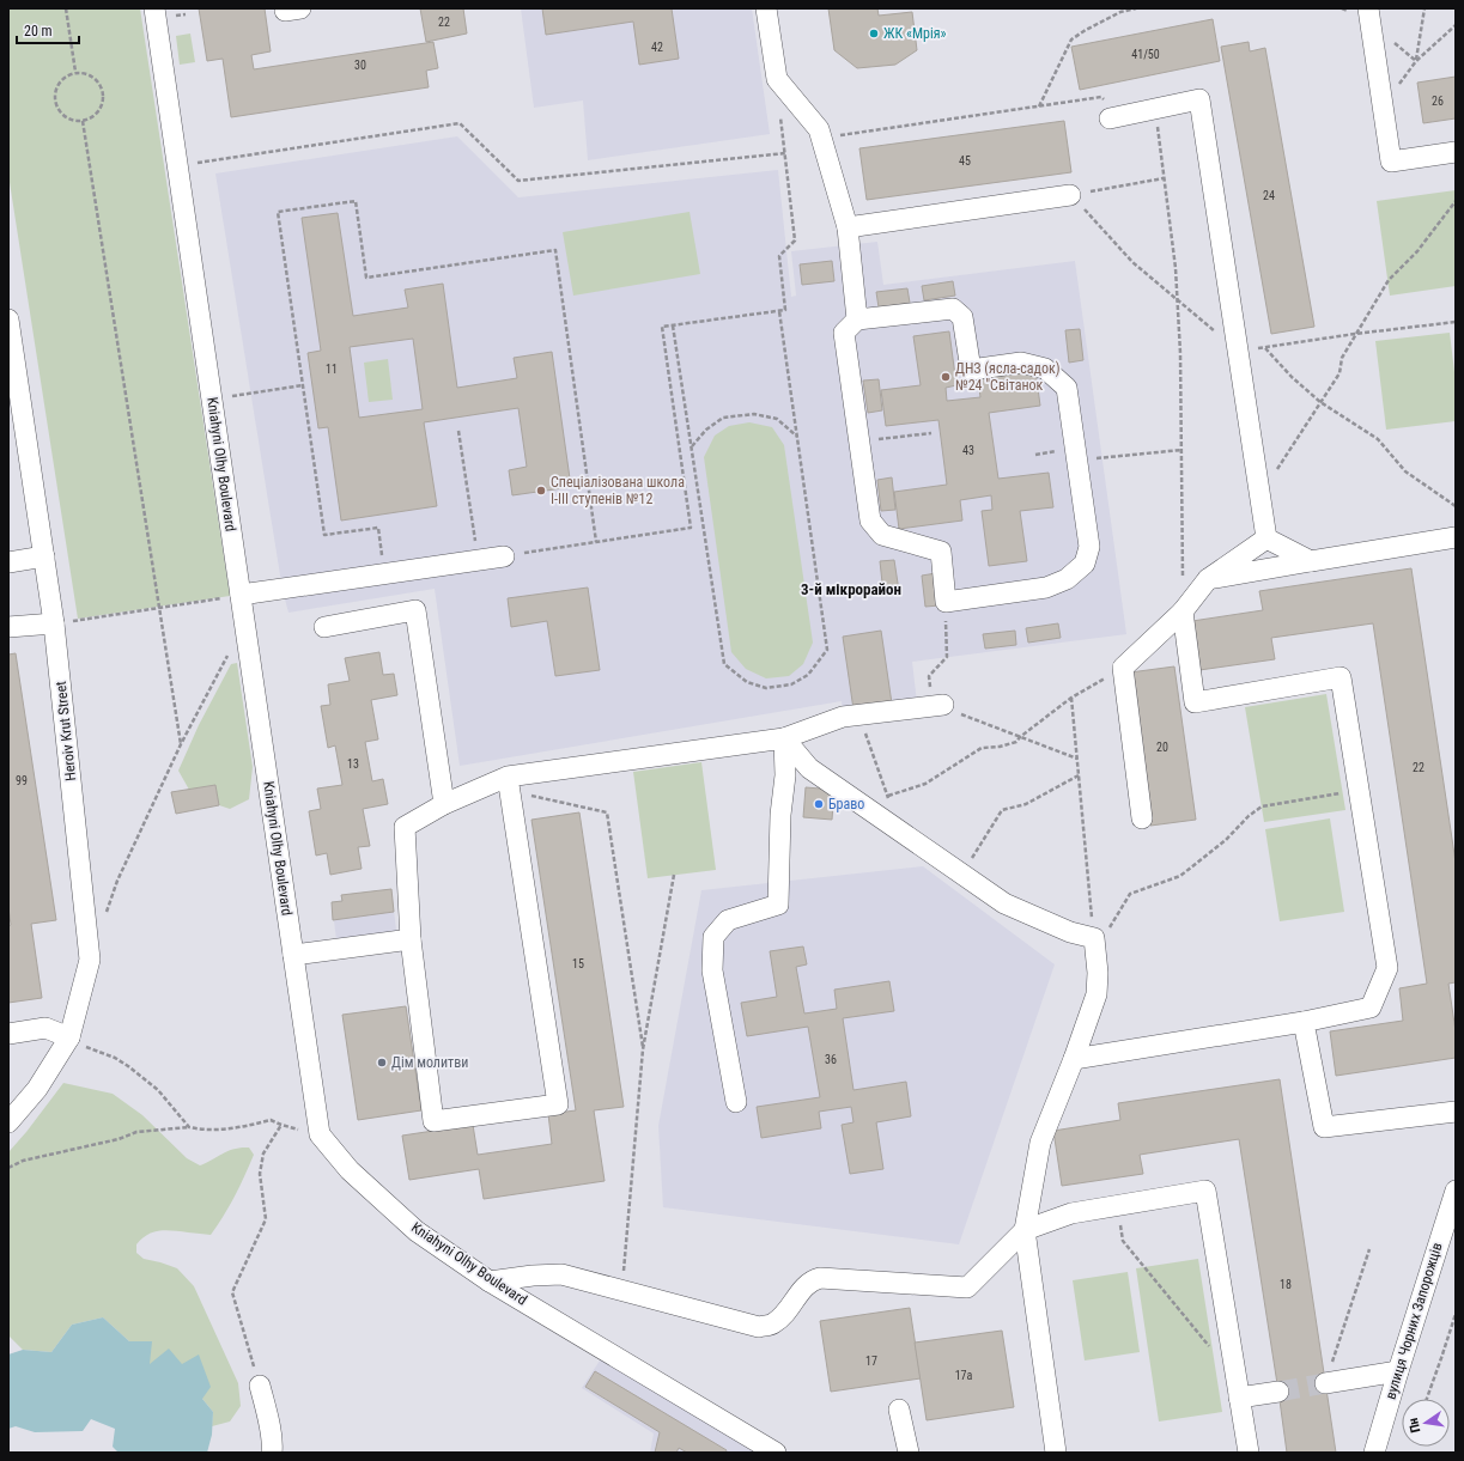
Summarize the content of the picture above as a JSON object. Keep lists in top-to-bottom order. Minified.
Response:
{"streets":{"street":["Kniahyni Olhy Boulevard","Heroiv Krut Street","вулиця Чорних Запорожців"]},"districts":["3-й мікрорайон"],"places":["ЖК «Мрія»","ДНЗ (ясла-садок) №24 \"Світанок","Спеціалізована школа І-ІІІ ступенів №12","Браво","Дім молитви"],"house_numbers":["22","42","41/50","30","26","45","24","11","43","20","13","22","99","15","36","18","17","17а"],"scale_bar":"20 m","north":"left"}
